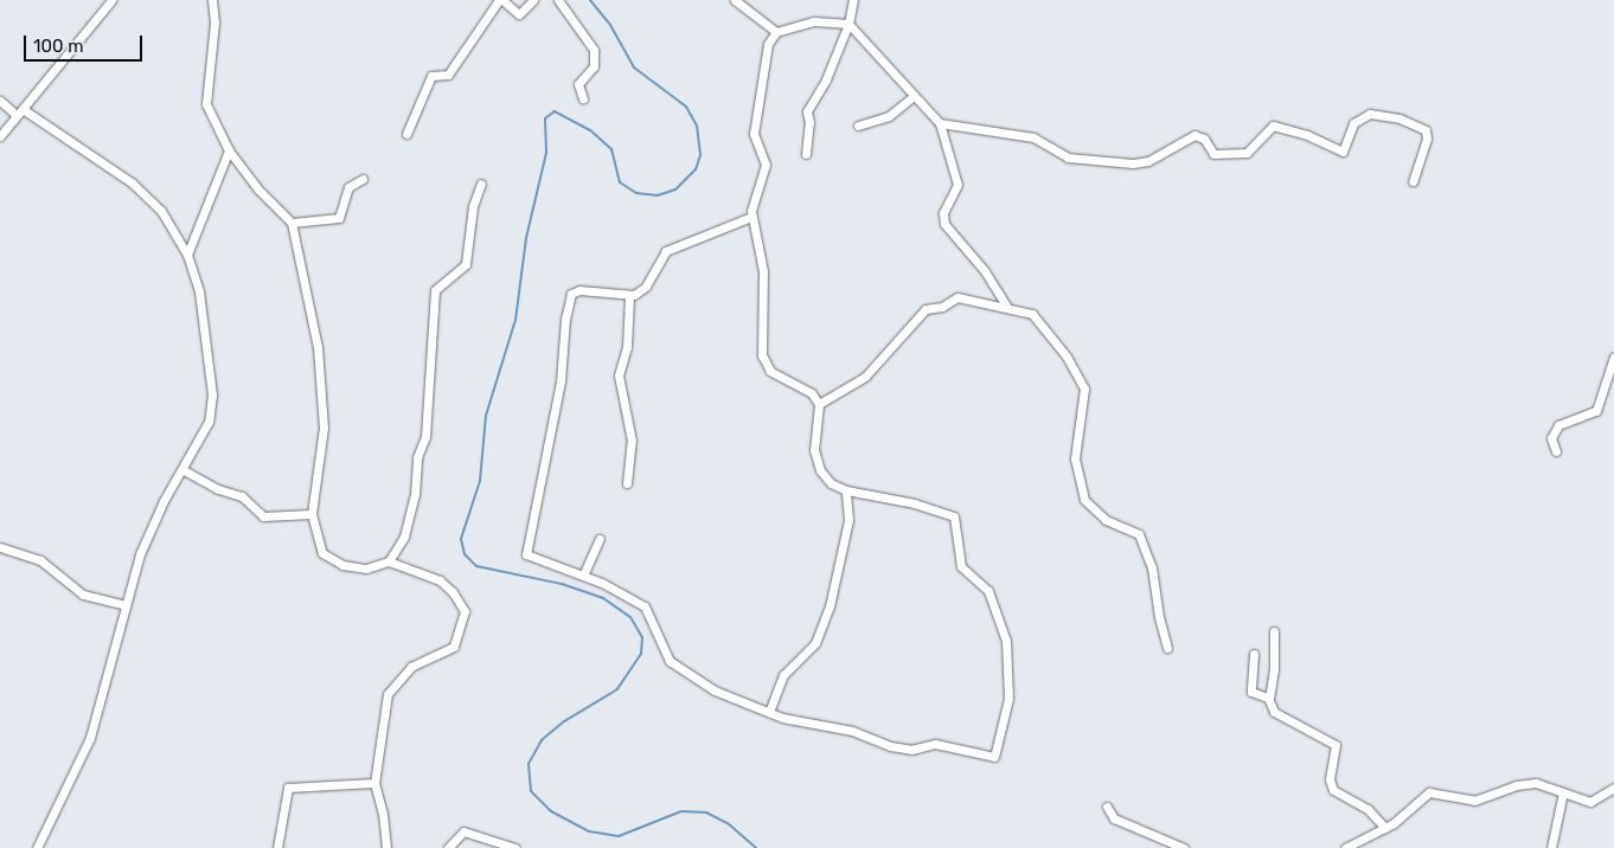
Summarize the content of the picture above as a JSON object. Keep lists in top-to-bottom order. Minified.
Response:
{"scale_bar":"100 m"}
